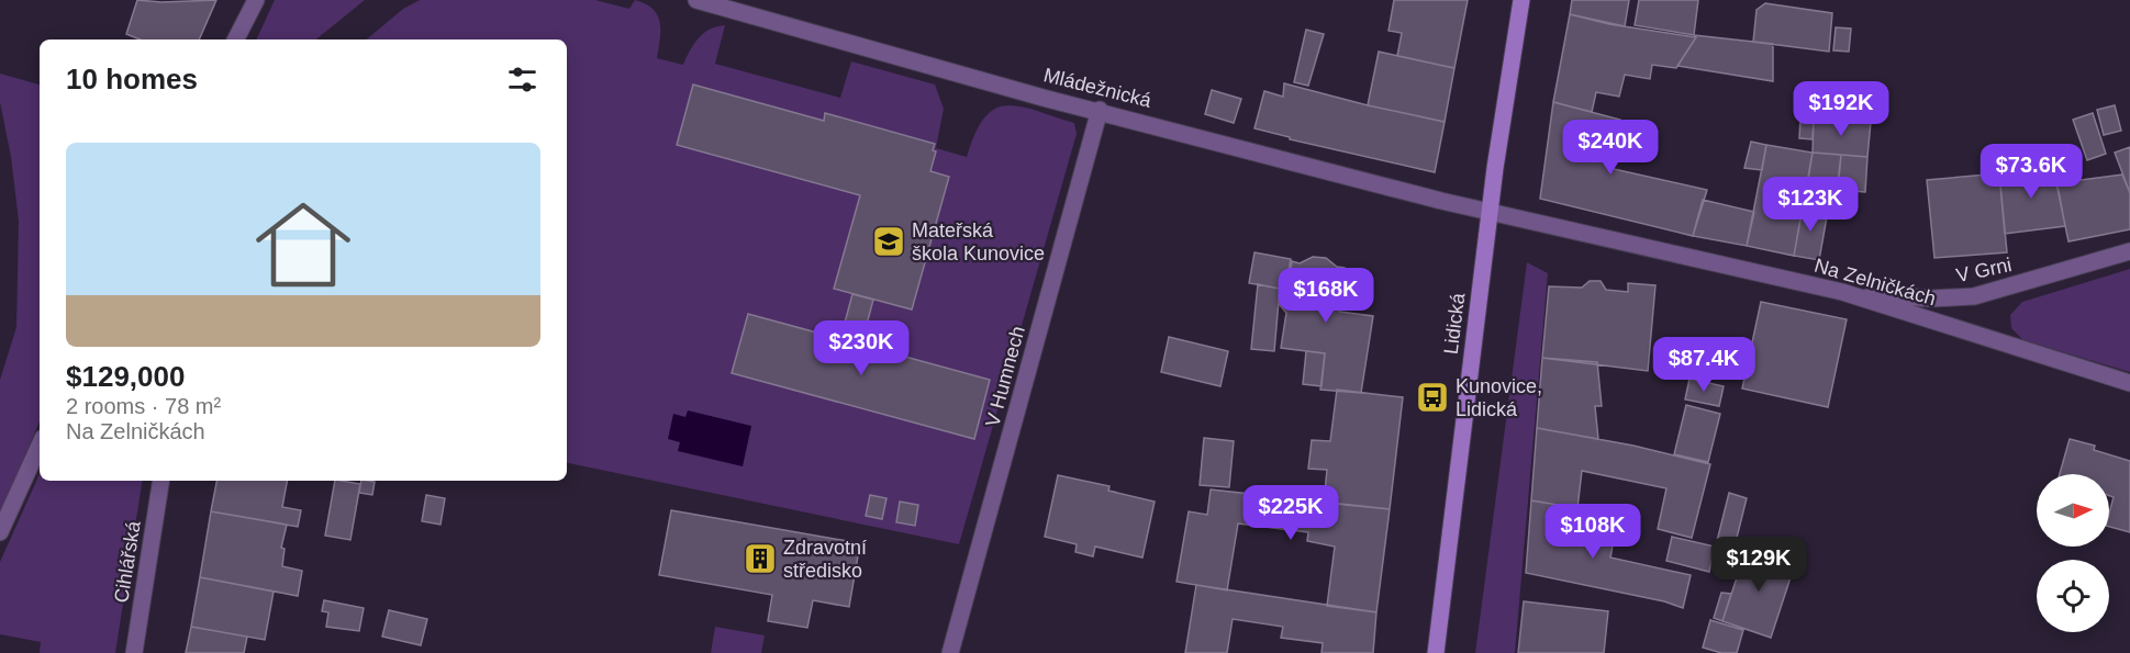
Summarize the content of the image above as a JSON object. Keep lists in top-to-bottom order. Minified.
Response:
{"streets":{"main road":["Lidická"],"street":["Mládežnická","V Grni","Na Zelničkách","V Humnech","Cihlářská"]},"crossings":[["Mládežnická","Na Zelničkách"],["Mládežnická","Lidická"],["Mládežnická","V Humnech"],["V Grni","Na Zelničkách"],["Na Zelničkách","Lidická"]],"places":{"school or university":["Mateřská škola Kunovice"],"bus stop":["Kunovice, Lidická"],"building":["Zdravotní středisko"]},"north":"right","page":{"heading":"10 homes","price":["$192K","$240K","$73.6K","$123K","$168K","$230K","$87.4K","$225K","$108K","$129K"],"list":[{"name":"$129,000","note":"2 rooms · 78 m² · Na Zelničkách"}]}}
